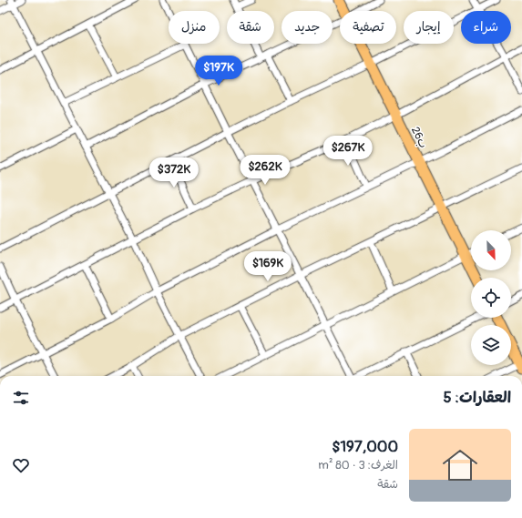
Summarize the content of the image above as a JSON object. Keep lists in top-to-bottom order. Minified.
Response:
{"streets":{"highway":["26ب"]},"north":"bottom right","page":{"chip":["شراء","إيجار","تصفية","جديد","شقة","منزل"],"price":["$197K","$267K","$262K","$372K","$169K"],"heading":"العقارات: 5","list":[{"name":"$197,000","note":"الغرف: 3 · 80 m² · شقة"}]}}
